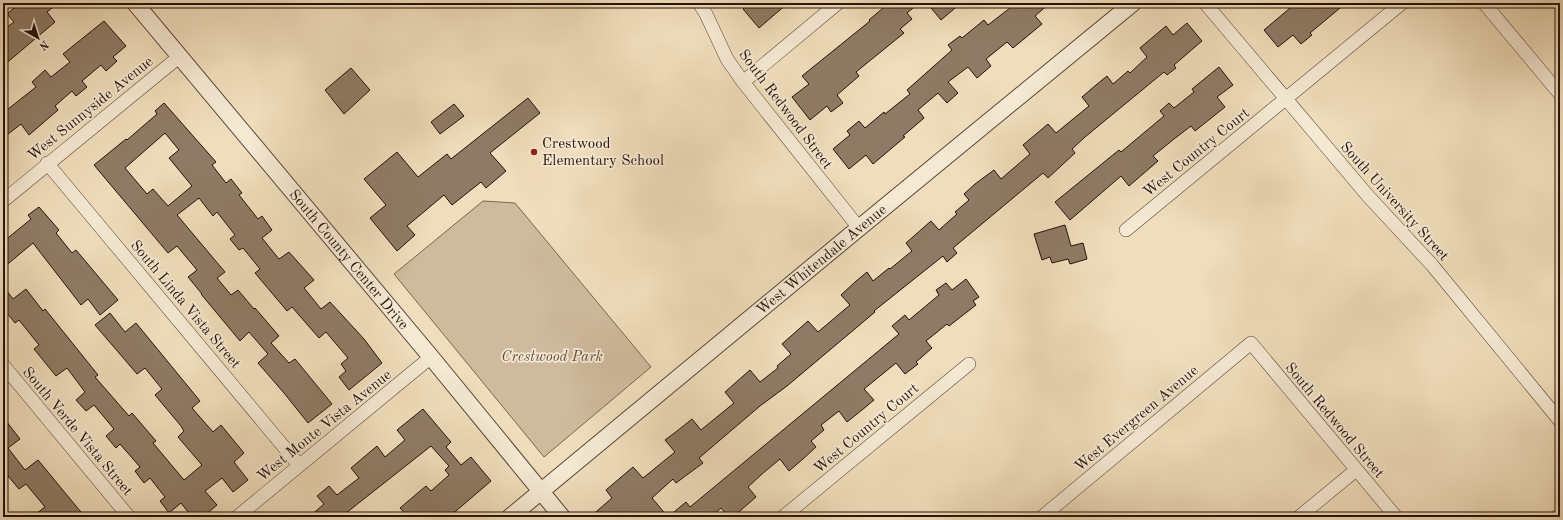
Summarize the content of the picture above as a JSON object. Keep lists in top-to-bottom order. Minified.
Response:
{"streets":{"street":["West Sunnyside Avenue","South Redwood Street","West Country Court","South University Street","South County Center Drive","West Whitendale Avenue","South Linda Vista Street","West Evergreen Avenue","West Monte Vista Avenue","South Verde Vista Street"]},"crossings":[["West Sunnyside Avenue","South County Center Drive"],["West Sunnyside Avenue","South Linda Vista Street"],["South Redwood Street","West Whitendale Avenue"],["South Redwood Street","West Evergreen Avenue"],["West Country Court","South University Street"],["South County Center Drive","West Whitendale Avenue"],["South County Center Drive","West Monte Vista Avenue"],["South Linda Vista Street","West Monte Vista Avenue"]],"parks":["Crestwood Park"],"places":["Crestwood Elementary School"],"north":"bottom right"}
